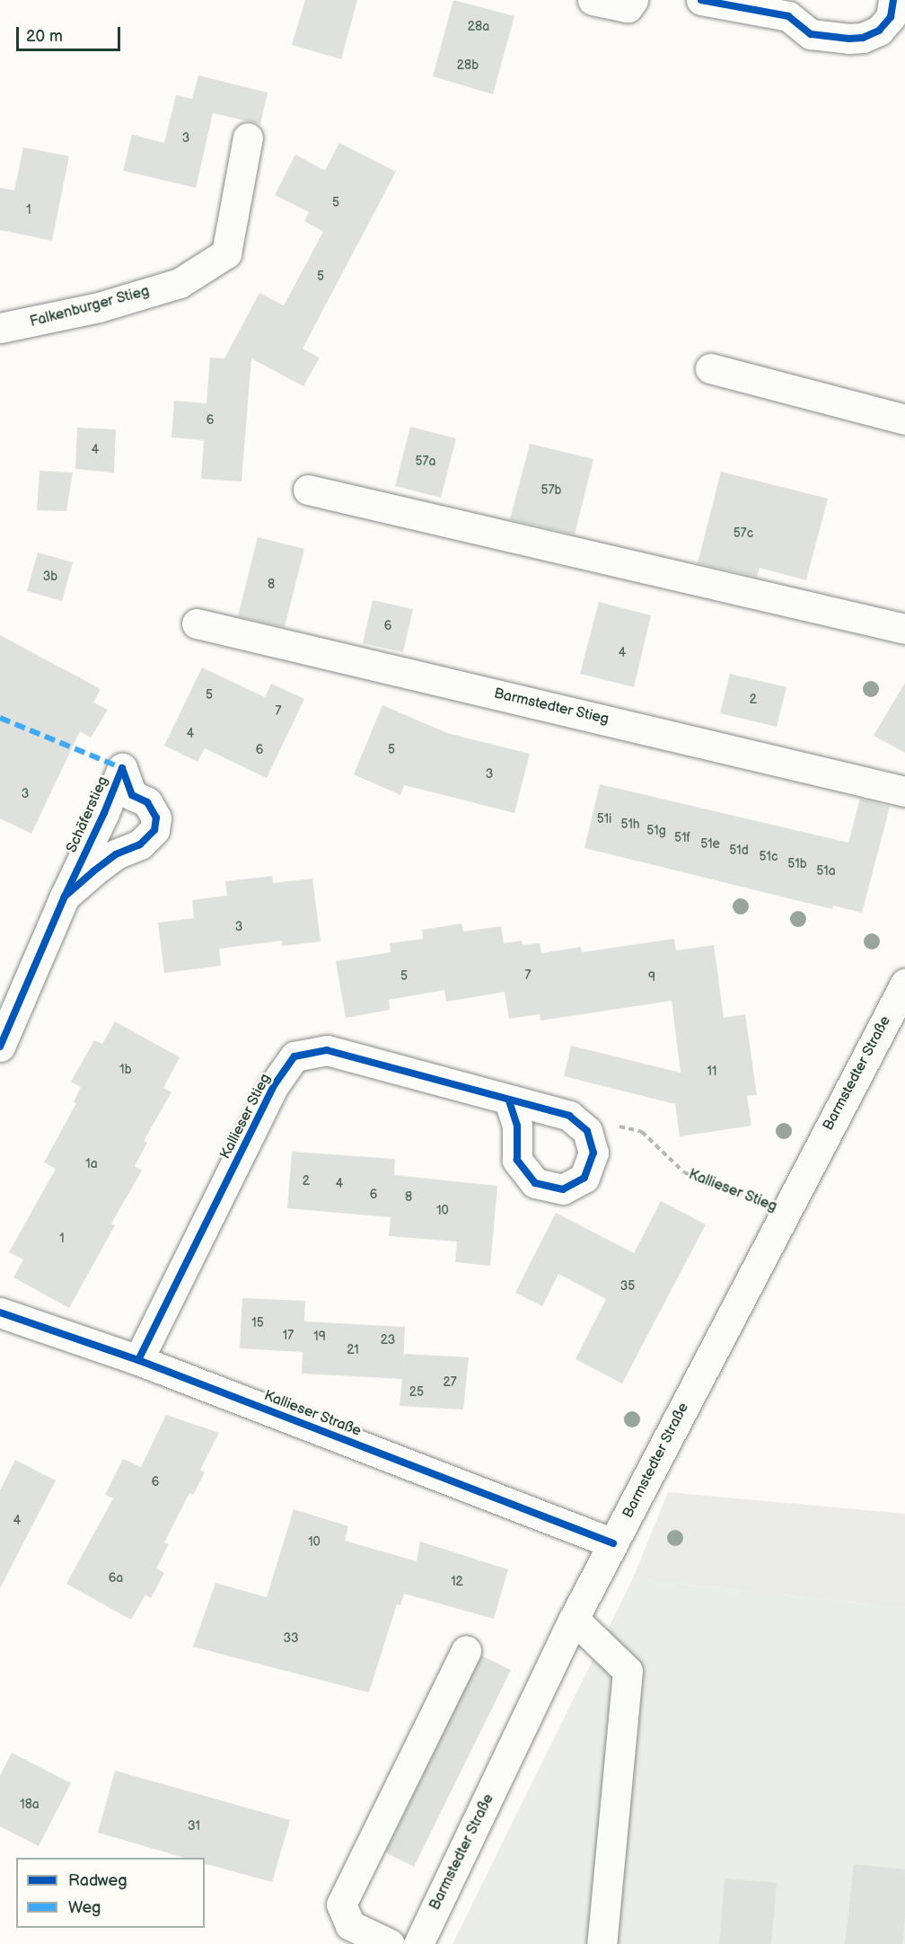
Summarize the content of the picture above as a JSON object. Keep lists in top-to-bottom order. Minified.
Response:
{"streets":{"street":["Falkenburger Stieg","Barmstedter Stieg","Barmstedter Straße","Kallieser Stieg","Kallieser Straße"],"cycle path":["Schäferstieg"]},"crossings":[["Barmstedter Straße","Kallieser Stieg"],["Barmstedter Straße","Kallieser Straße"],["Kallieser Stieg","Kallieser Straße"]],"house_numbers":["28a","28b","3","5","1","5","6","4","57a","57b","57c","3b","8","6","4","5","2","7","4","6","5","3","3","51i","51h","51g","51f","51e","51d","51c","51b","51a","3","7","5","9","1b","11","1a","2","4","6","8","10","1","35","15","17","19","23","21","27","25","6","4","10","6a","12","33","18a","31"],"legend":["Radweg","Weg"],"scale_bar":"20 m"}
